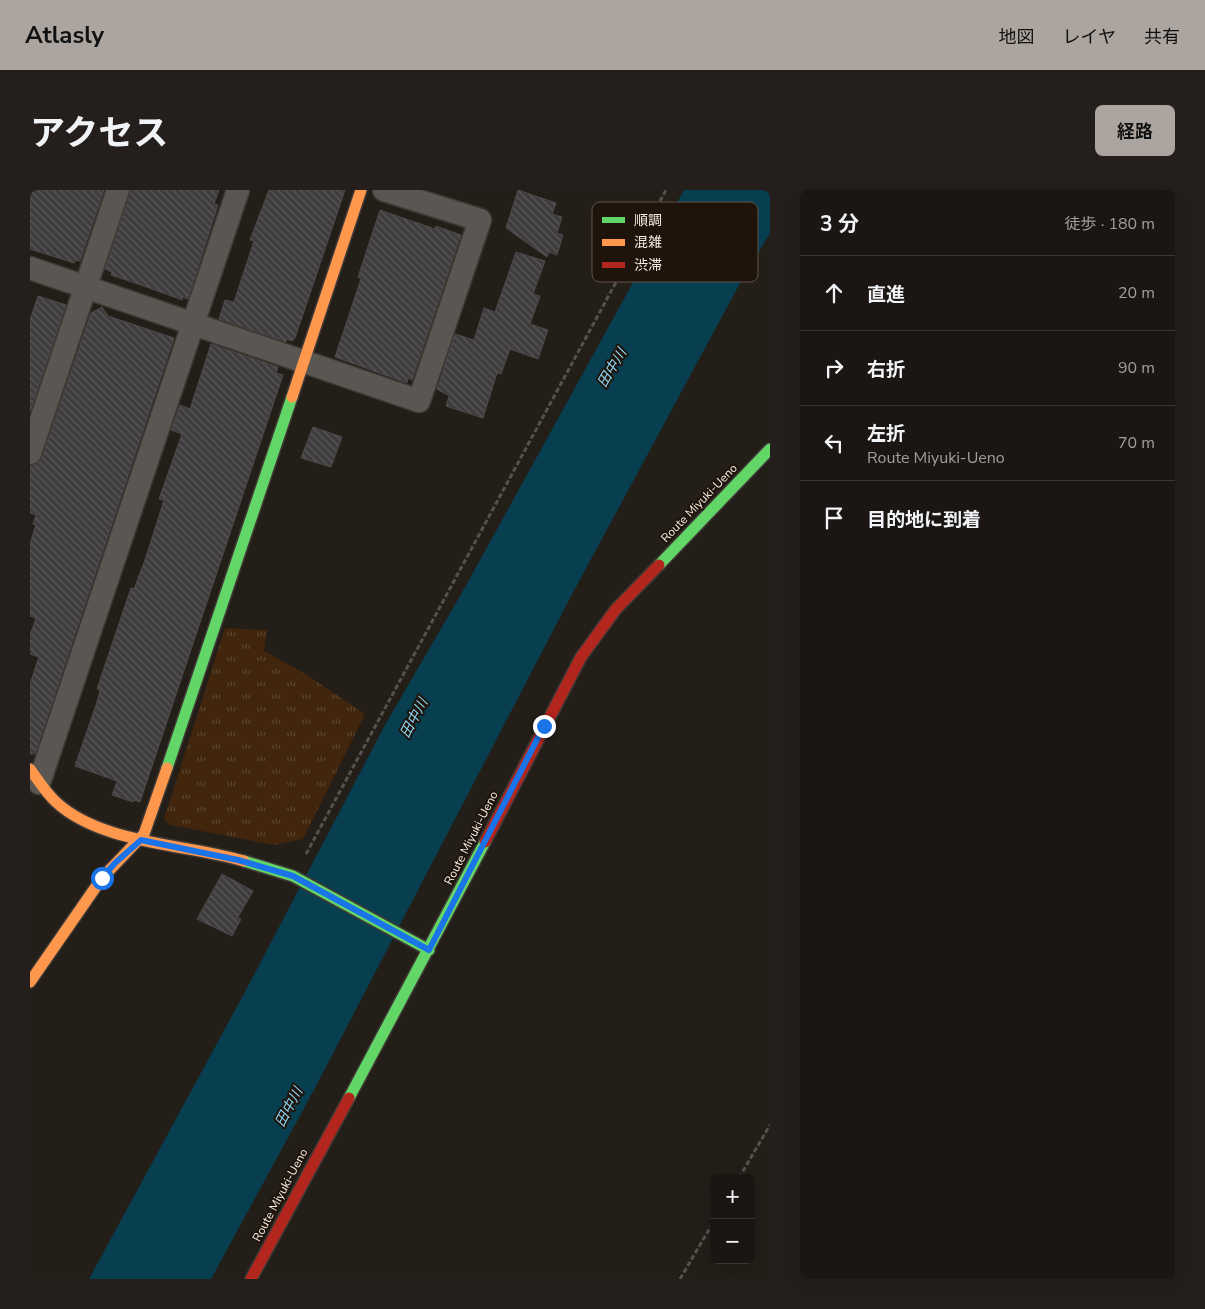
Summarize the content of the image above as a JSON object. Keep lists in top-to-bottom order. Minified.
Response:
{"streets":{"street":["Route Miyuki-Ueno"]},"water":["田中川"],"legend":["順調","混雑","渋滞"],"page":{"header":"Atlasly","nav":["地図","レイヤ","共有"],"title":"アクセス","buttons":"経路","heading":["3 分","徒歩 · 180 m"],"list":[["直進","20 m"],["右折","90 m"],["左折","Route Miyuki-Ueno","70 m"],"目的地に到着"],"map_buttons":["+","−"]}}
